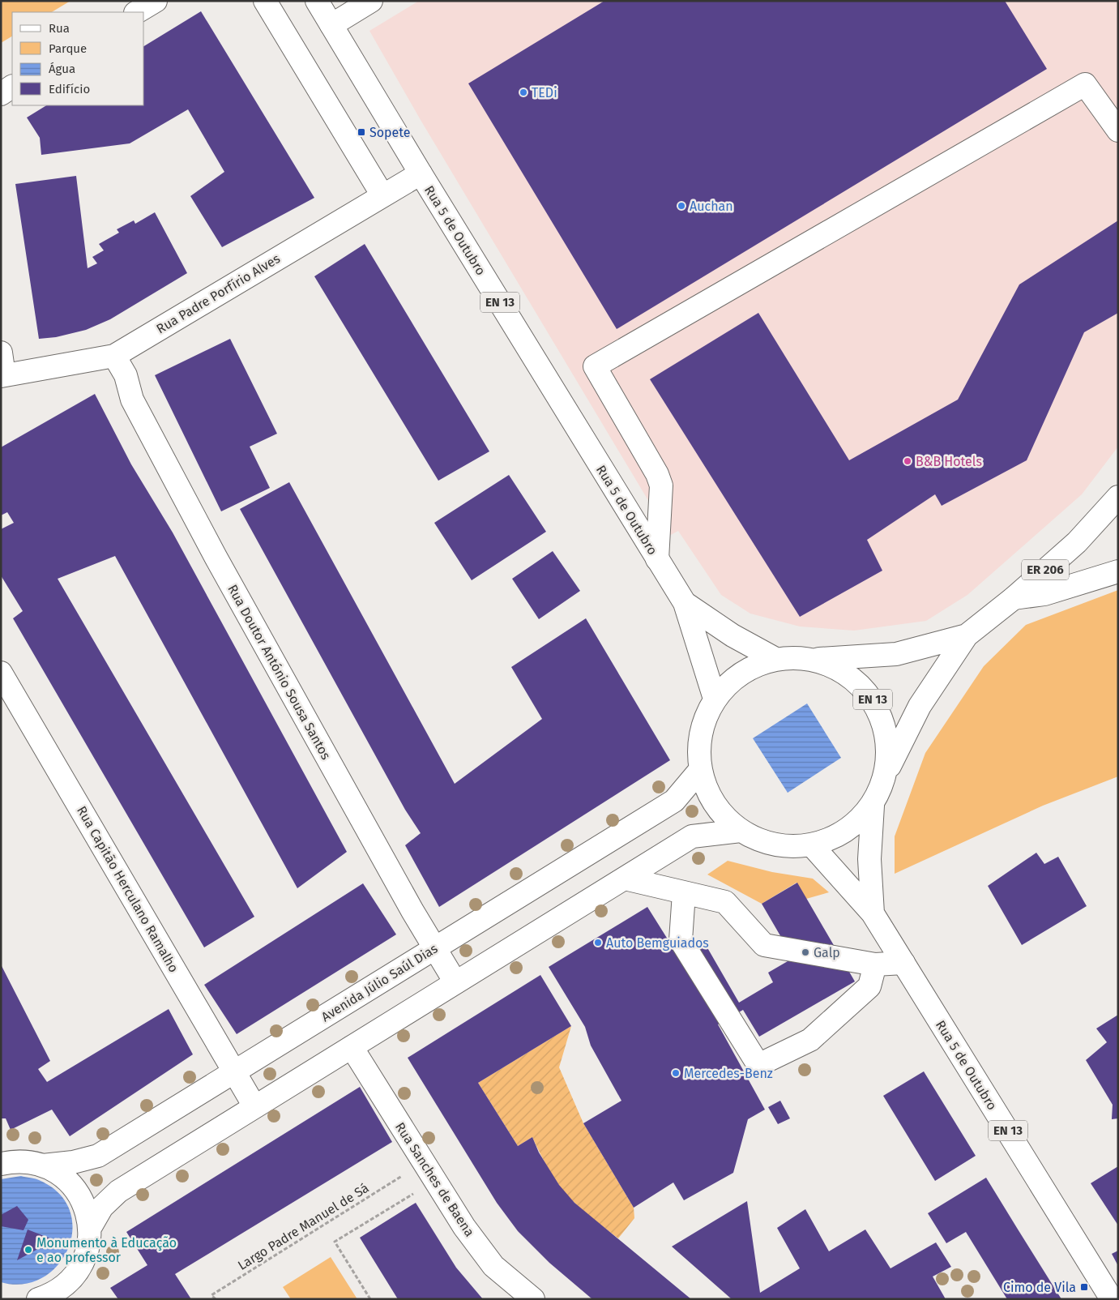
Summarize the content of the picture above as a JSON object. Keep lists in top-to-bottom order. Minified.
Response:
{"streets":{"main road":["Rua 5 de Outubro","Rua Padre Porfírio Alves","EN 13","ER 206","Rua Doutor António Sousa Santos","Rua Capitão Herculano Ramalho","Avenida Júlio Saúl Dias","Rua Sanches de Baena"],"path":["Largo Padre Manuel de Sá"]},"crossings":[["Rua 5 de Outubro","Rua Padre Porfírio Alves"],["Rua 5 de Outubro","EN 13"],["Rua Padre Porfírio Alves","Rua Doutor António Sousa Santos"],["EN 13","ER 206"],["EN 13","Avenida Júlio Saúl Dias"],["Rua Doutor António Sousa Santos","Avenida Júlio Saúl Dias"],["Rua Capitão Herculano Ramalho","Avenida Júlio Saúl Dias"]],"places":{"other":["TEDi","Auchan","B&B Hotels","Auto Bemguiados","Galp","Mercedes-Benz","Monumento à Educação e ao professor"],"transit":["Sopete","Cimo de Vila"]},"legend":["Rua","Parque","Água","Edifício"]}
